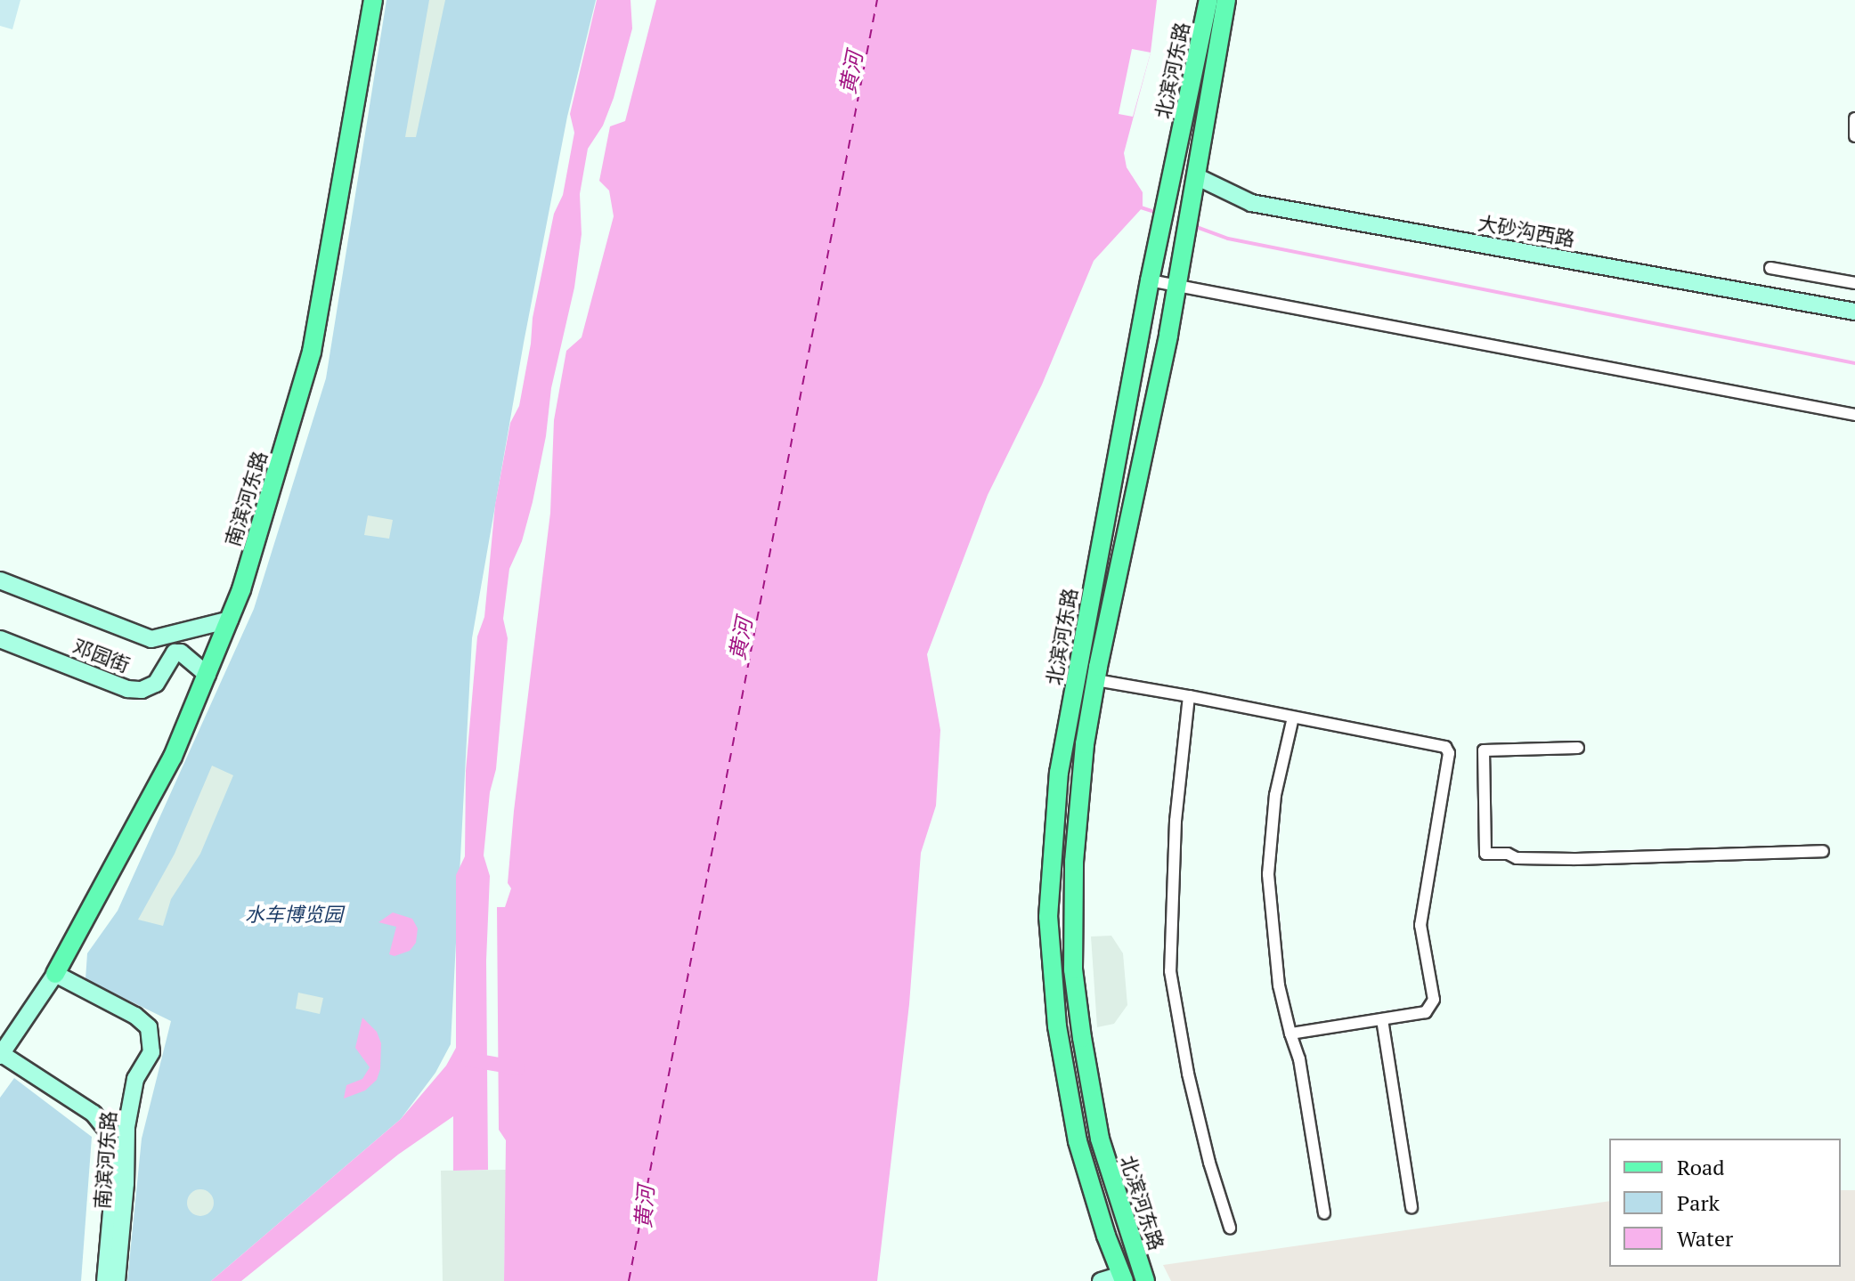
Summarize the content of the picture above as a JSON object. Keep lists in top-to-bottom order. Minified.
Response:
{"streets":{"main road":["北滨河东路","南滨河东路"],"street":["大砂沟西路","邓园街"]},"crossings":[["北滨河东路","大砂沟西路"],["南滨河东路","邓园街"]],"water":["黄河"],"parks":["水车博览园"],"legend":["Road","Park","Water"]}
